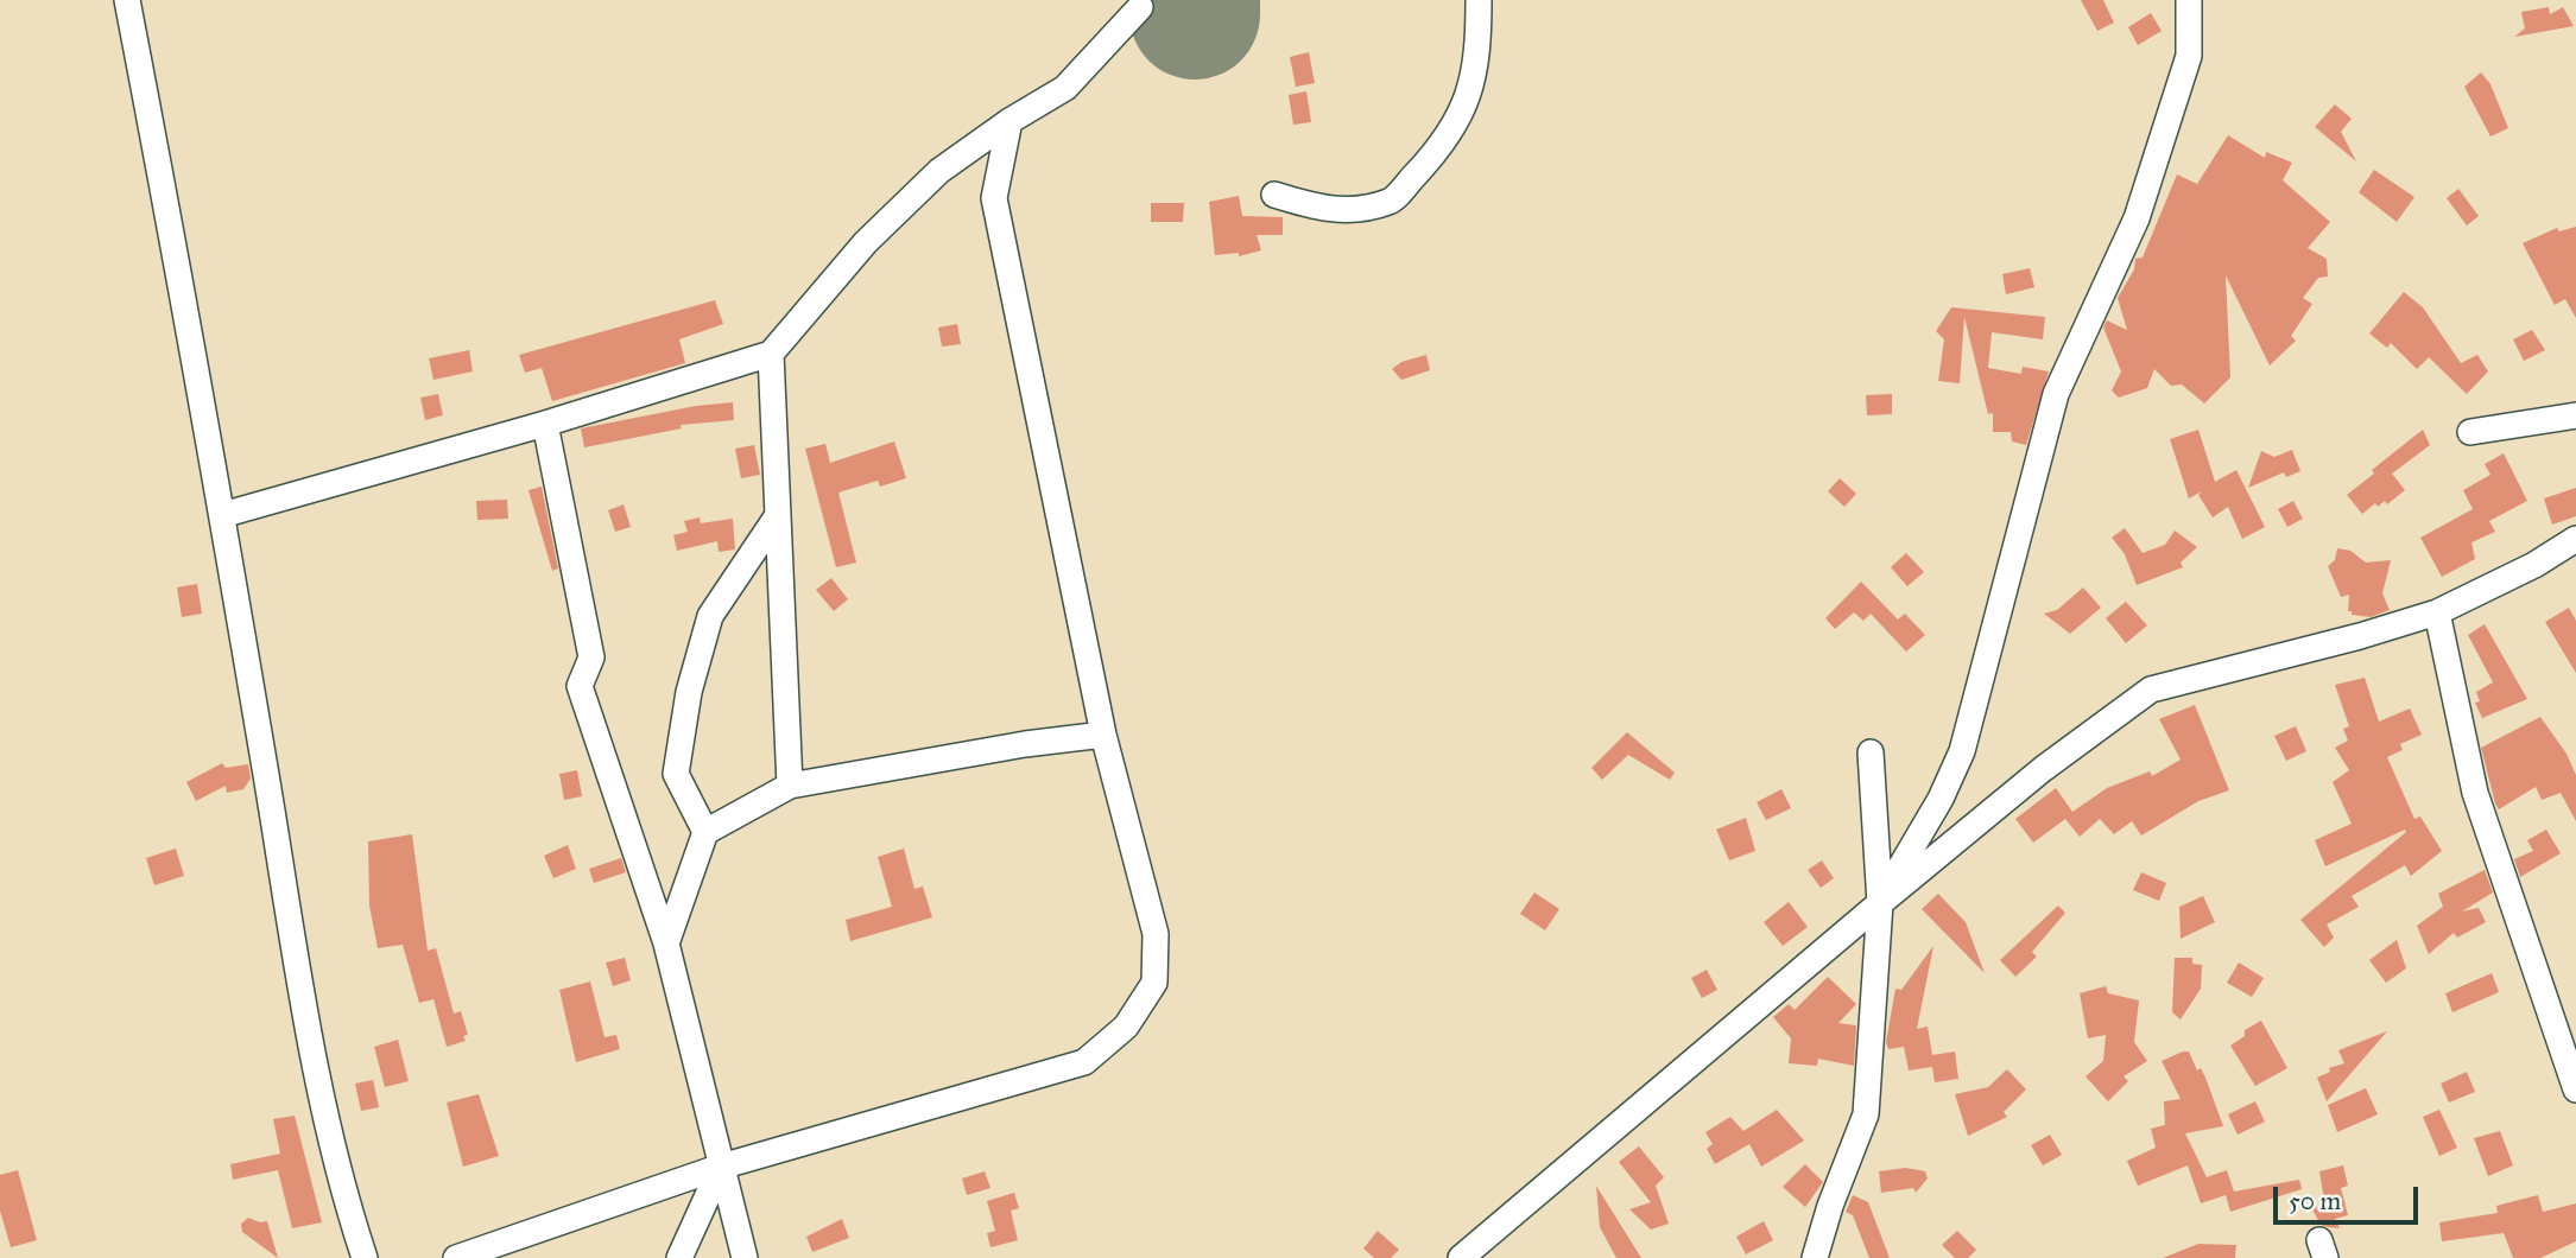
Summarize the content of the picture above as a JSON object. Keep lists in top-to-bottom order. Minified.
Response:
{"scale_bar":"50 m"}
